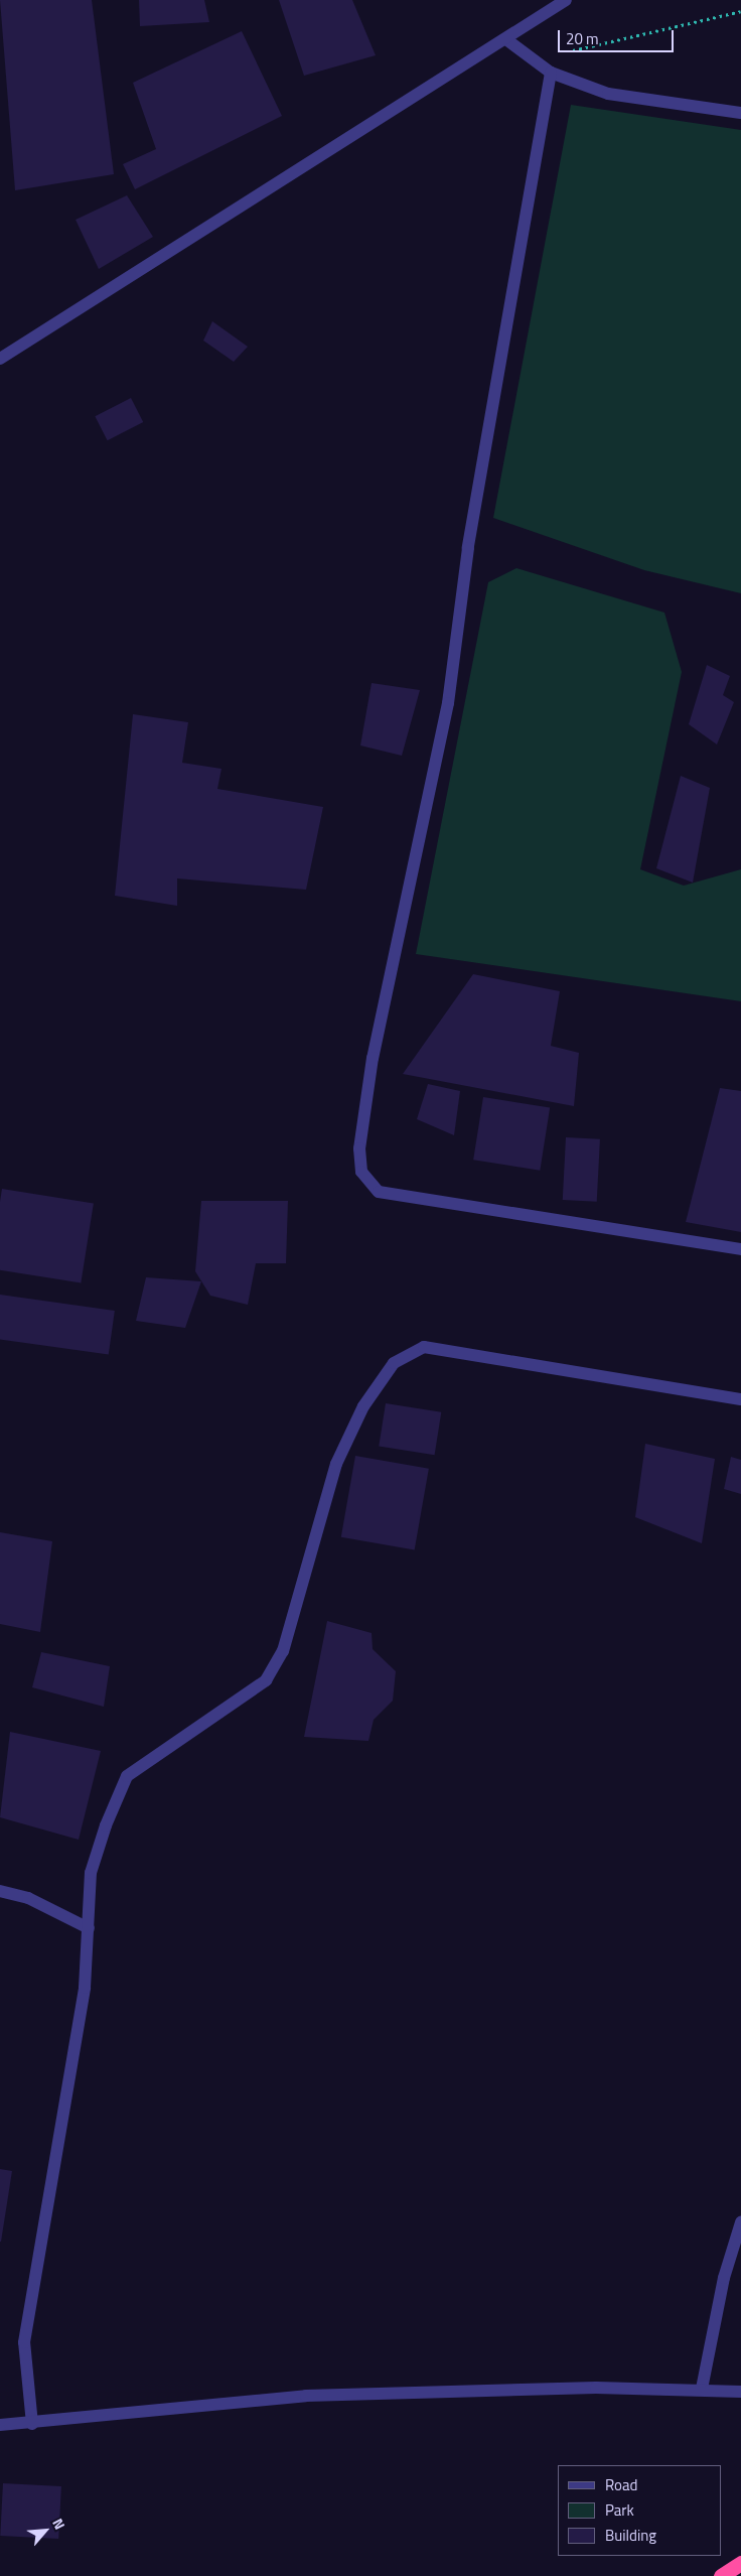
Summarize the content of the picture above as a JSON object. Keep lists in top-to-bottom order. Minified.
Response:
{"legend":["Road","Park","Building"],"scale_bar":"20 m","north":"top right"}
